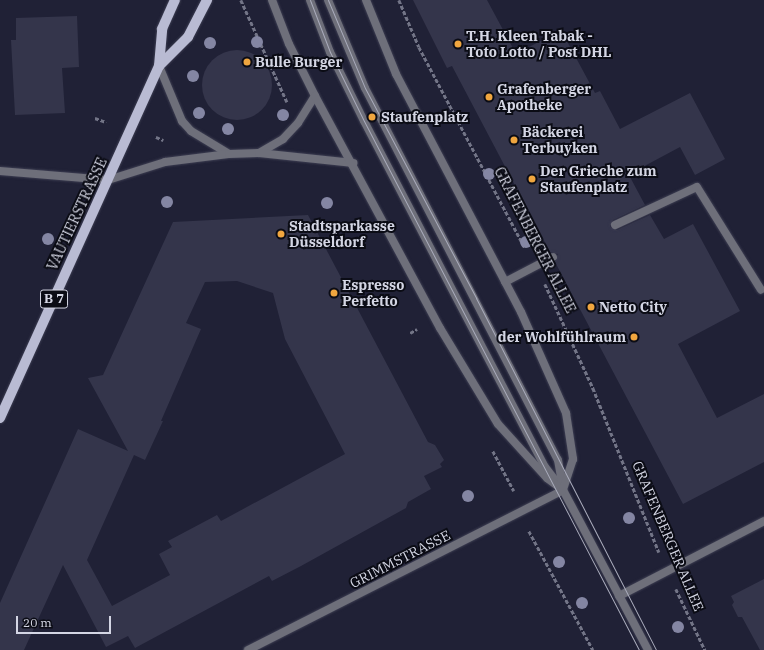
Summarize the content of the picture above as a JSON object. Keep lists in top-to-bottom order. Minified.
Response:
{"streets":{"main road":["VAUTIERSTRASSE","B 7"],"street":["GRIMMSTRASSE"],"path":["GRAFENBERGER ALLEE"]},"places":["T.H. Kleen Tabak - Toto Lotto / Post DHL","Bulle Burger","Grafenberger Apotheke","Staufenplatz","Bäckerei Terbuyken","Der Grieche zum Staufenplatz","Stadtsparkasse Düsseldorf","Espresso Perfetto","Netto City","der Wohlfühlraum"],"scale_bar":"20 m"}
